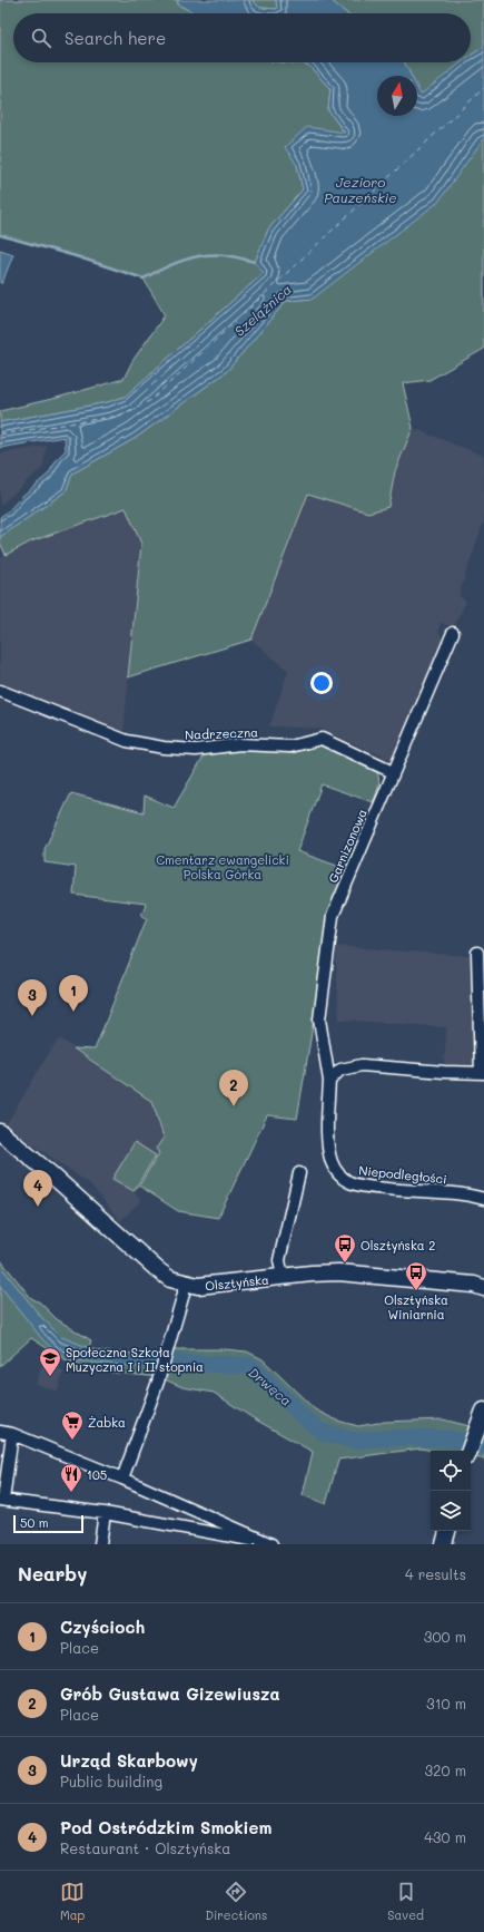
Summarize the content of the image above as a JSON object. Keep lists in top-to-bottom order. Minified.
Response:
{"streets":{"street":["Nadrzeczna","Garnizonowa","Niepodległości","Olsztyńska"]},"crossings":[["Nadrzeczna","Garnizonowa"],["Garnizonowa","Niepodległości"]],"water":["Jezioro Pauzeńskie","Szelążnica","Drwęca"],"parks":["Cmentarz ewangelicki Polska Górka"],"places":{"bus stop":["Olsztyńska 2","Olsztyńska Winiarnia"],"school or university":["Społeczna Szkoła Muzyczna I i II stopnia"],"supermarket":["Żabka"],"restaurant":["105"]},"scale_bar":"50 m","north":"top","page":{"search":"Search here","pins":["1","3","2","4"],"scale":"50 m","heading":["Nearby","4 results"],"list":[{"mark":"1","name":"Czyścioch","note":"Place","value":"300 m"},{"mark":"2","name":"Grób Gustawa Gizewiusza","note":"Place","value":"310 m"},{"mark":"3","name":"Urząd Skarbowy","note":"Public building","value":"320 m"},{"mark":"4","name":"Pod Ostródzkim Smokiem","note":"Restaurant · Olsztyńska","value":"430 m"}],"nav":["Map","Directions","Saved"]}}
